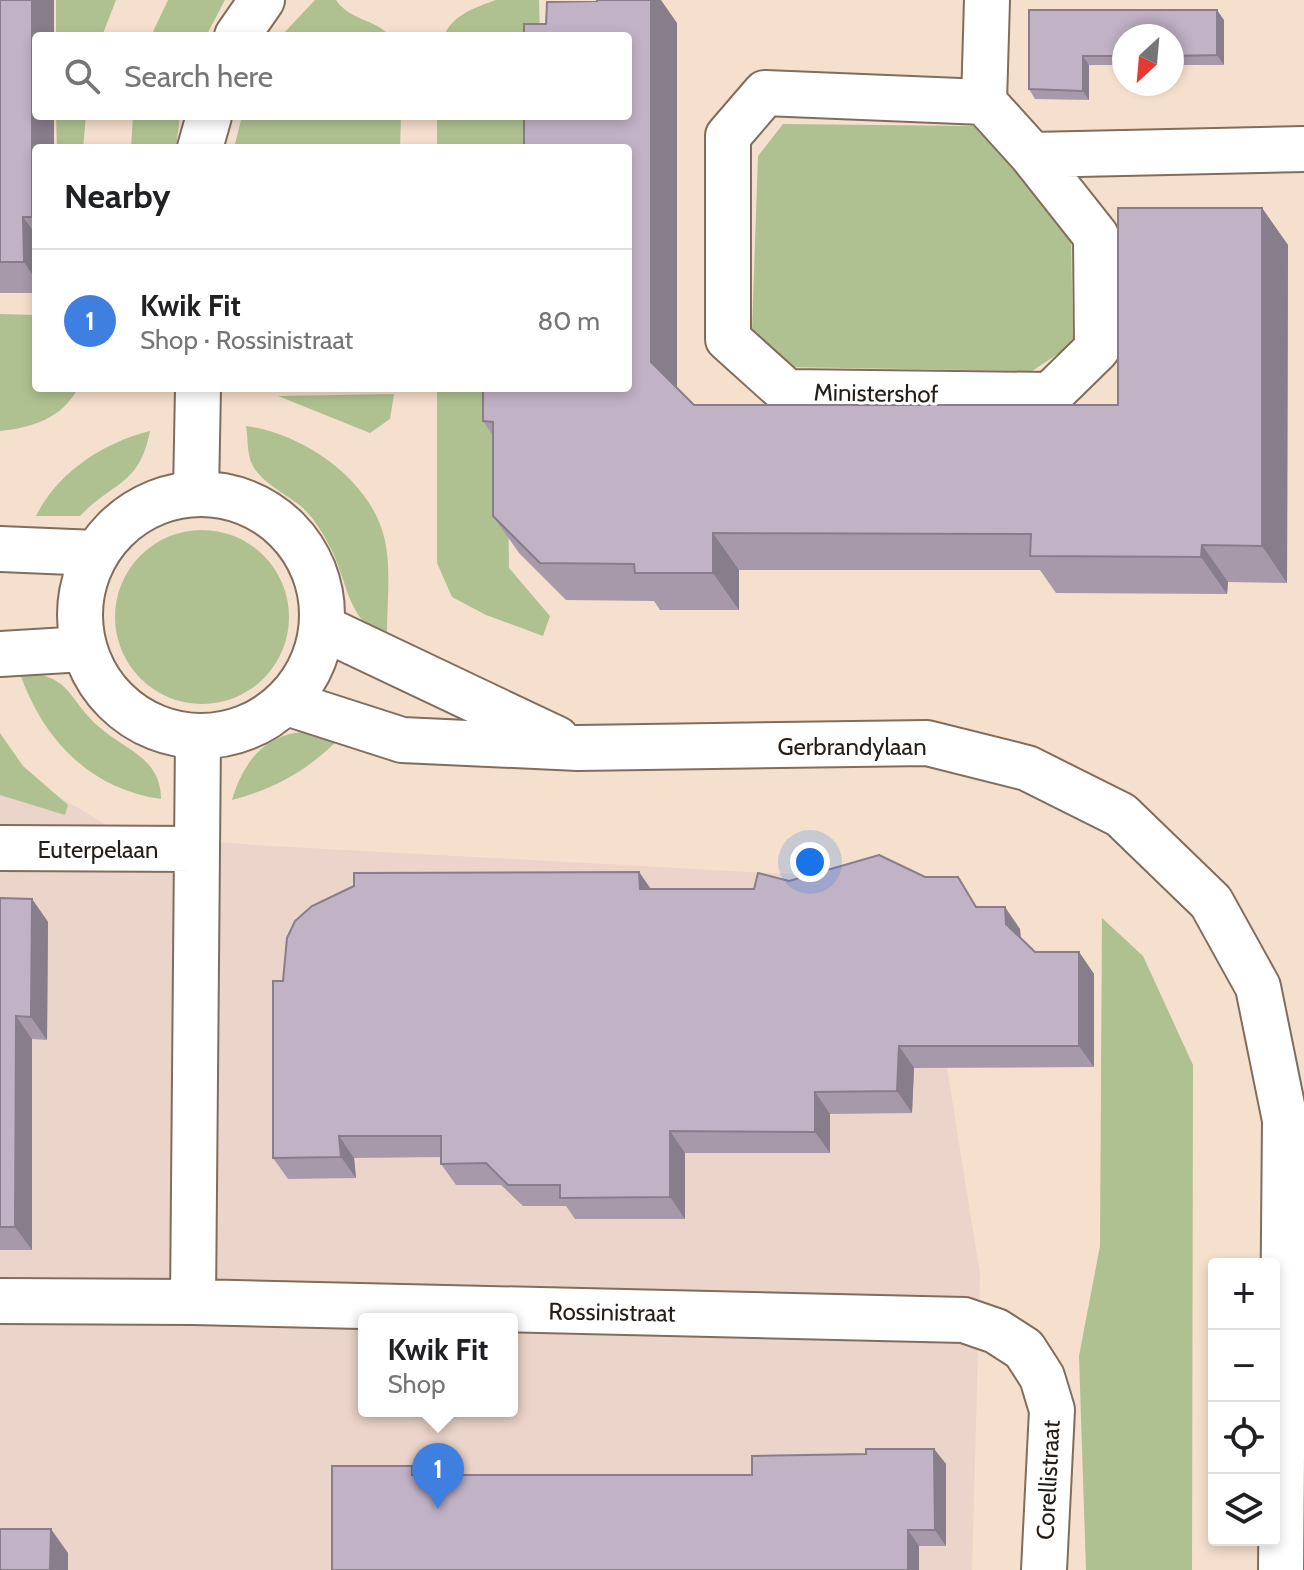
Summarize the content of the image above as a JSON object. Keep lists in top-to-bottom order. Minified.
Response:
{"streets":{"street":["Ministershof","Gerbrandylaan","Euterpelaan","Rossinistraat","Corellistraat"]},"crossings":[["Rossinistraat","Corellistraat"]],"north":"bottom left","page":{"search":"Search here","heading":"Nearby","list":[{"mark":"1","name":"Kwik Fit","note":"Shop · Rossinistraat","value":"80 m"}],"map_buttons":["+","−"],"popup":["Kwik Fit","Shop"],"pins":"1"}}
